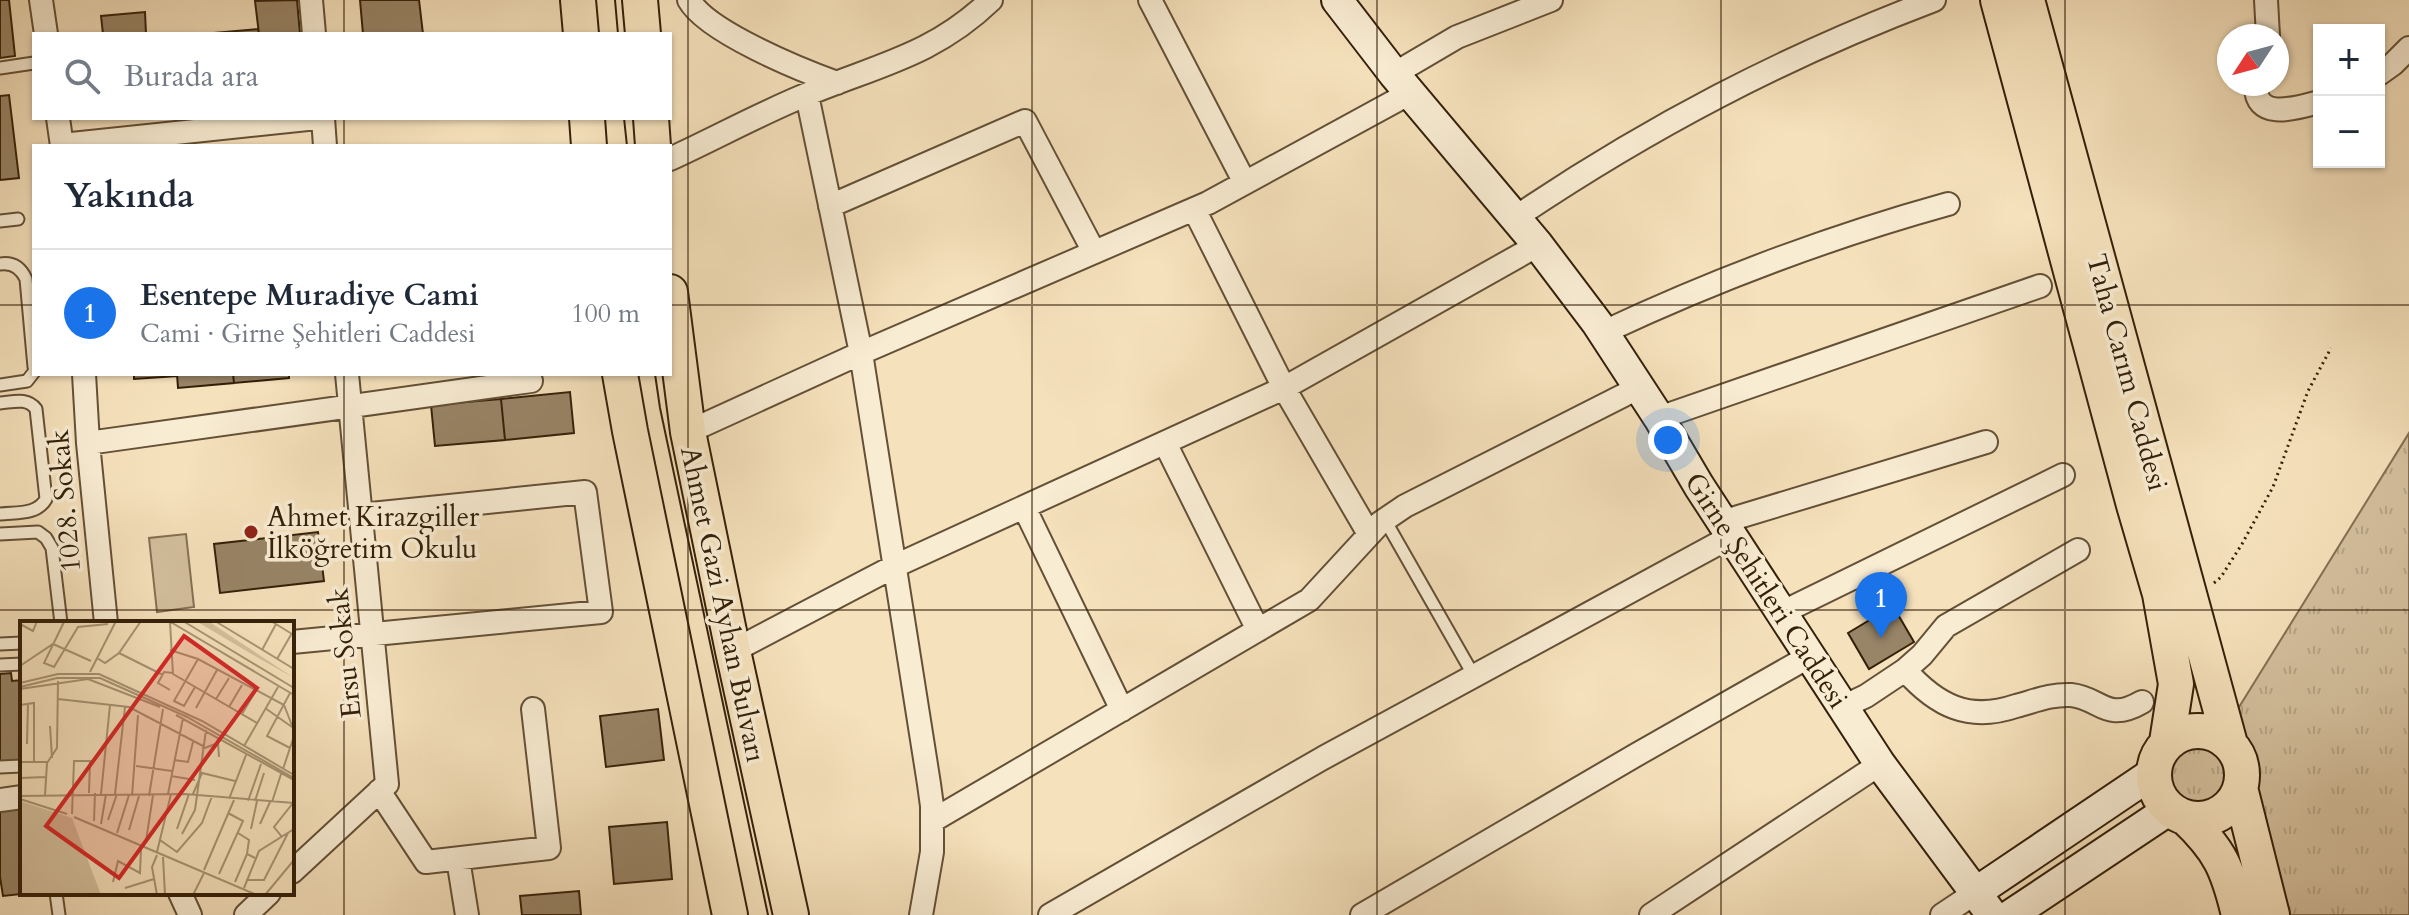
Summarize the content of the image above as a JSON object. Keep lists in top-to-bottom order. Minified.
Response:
{"streets":{"main road":["Taha Carım Caddesi","Ahmet Gazi Ayhan Bulvarı"],"street":["1028. Sokak","Girne Şehitleri Caddesi","Ersu Sokak"]},"places":["Ahmet Kirazgiller İlköğretim Okulu"],"north":"bottom left","page":{"map_buttons":["+","−"],"search":"Burada ara","heading":"Yakında","list":[{"mark":"1","name":"Esentepe Muradiye Cami","note":"Cami · Girne Şehitleri Caddesi","value":"100 m"}],"pins":"1"}}
